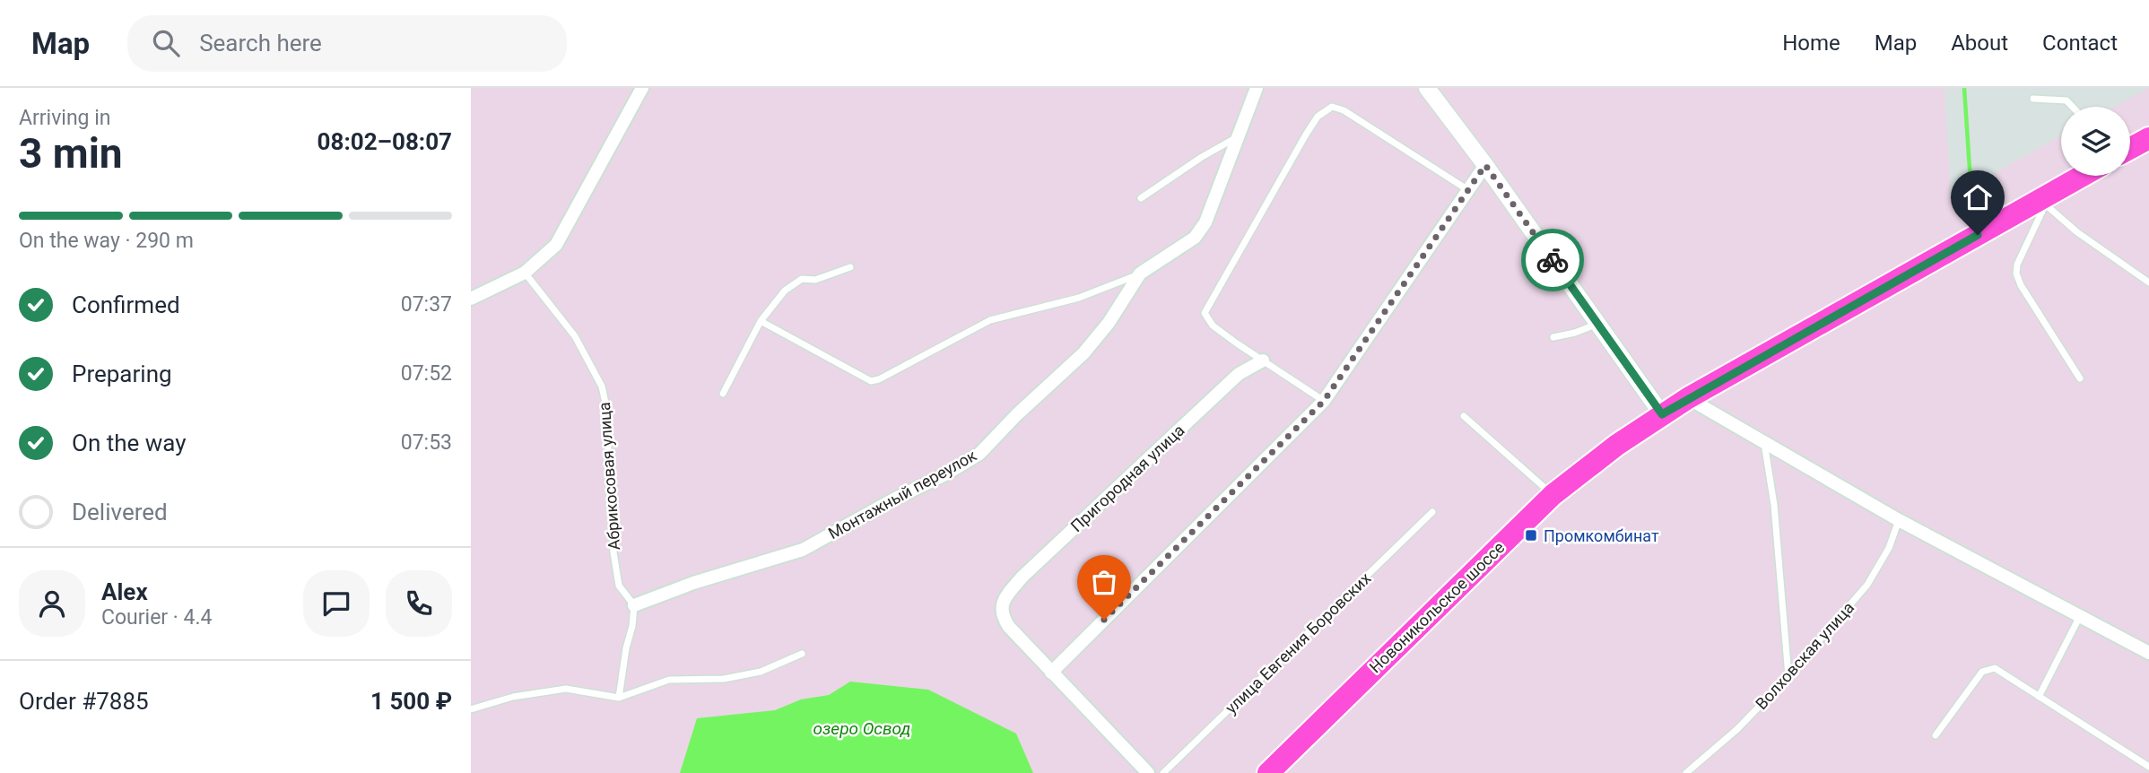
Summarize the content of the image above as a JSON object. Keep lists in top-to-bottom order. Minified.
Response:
{"streets":{"highway":["Новоникольское шоссе"],"street":["Пригородная улица","Монтажный переулок"],"lane":["Абрикосовая улица","улица Евгения Боровских","Волховская улица"]},"crossings":[["Абрикосовая улица","Монтажный переулок"]],"water":["озеро Освод"],"places":{"transit":["Промкомбинат"]},"page":{"header":"Map","search":"Search here","nav":["Home","Map","About","Contact"],"heading":["3 min","Arriving in","08:02–08:07"],"panel":["Alex","Courier · 4.4","Order #7885","1 500 ₽"],"bar":"On the way · 290 m","list":[["Confirmed","07:37"],["Preparing","07:52"],["On the way","07:53"],"Delivered"]}}
